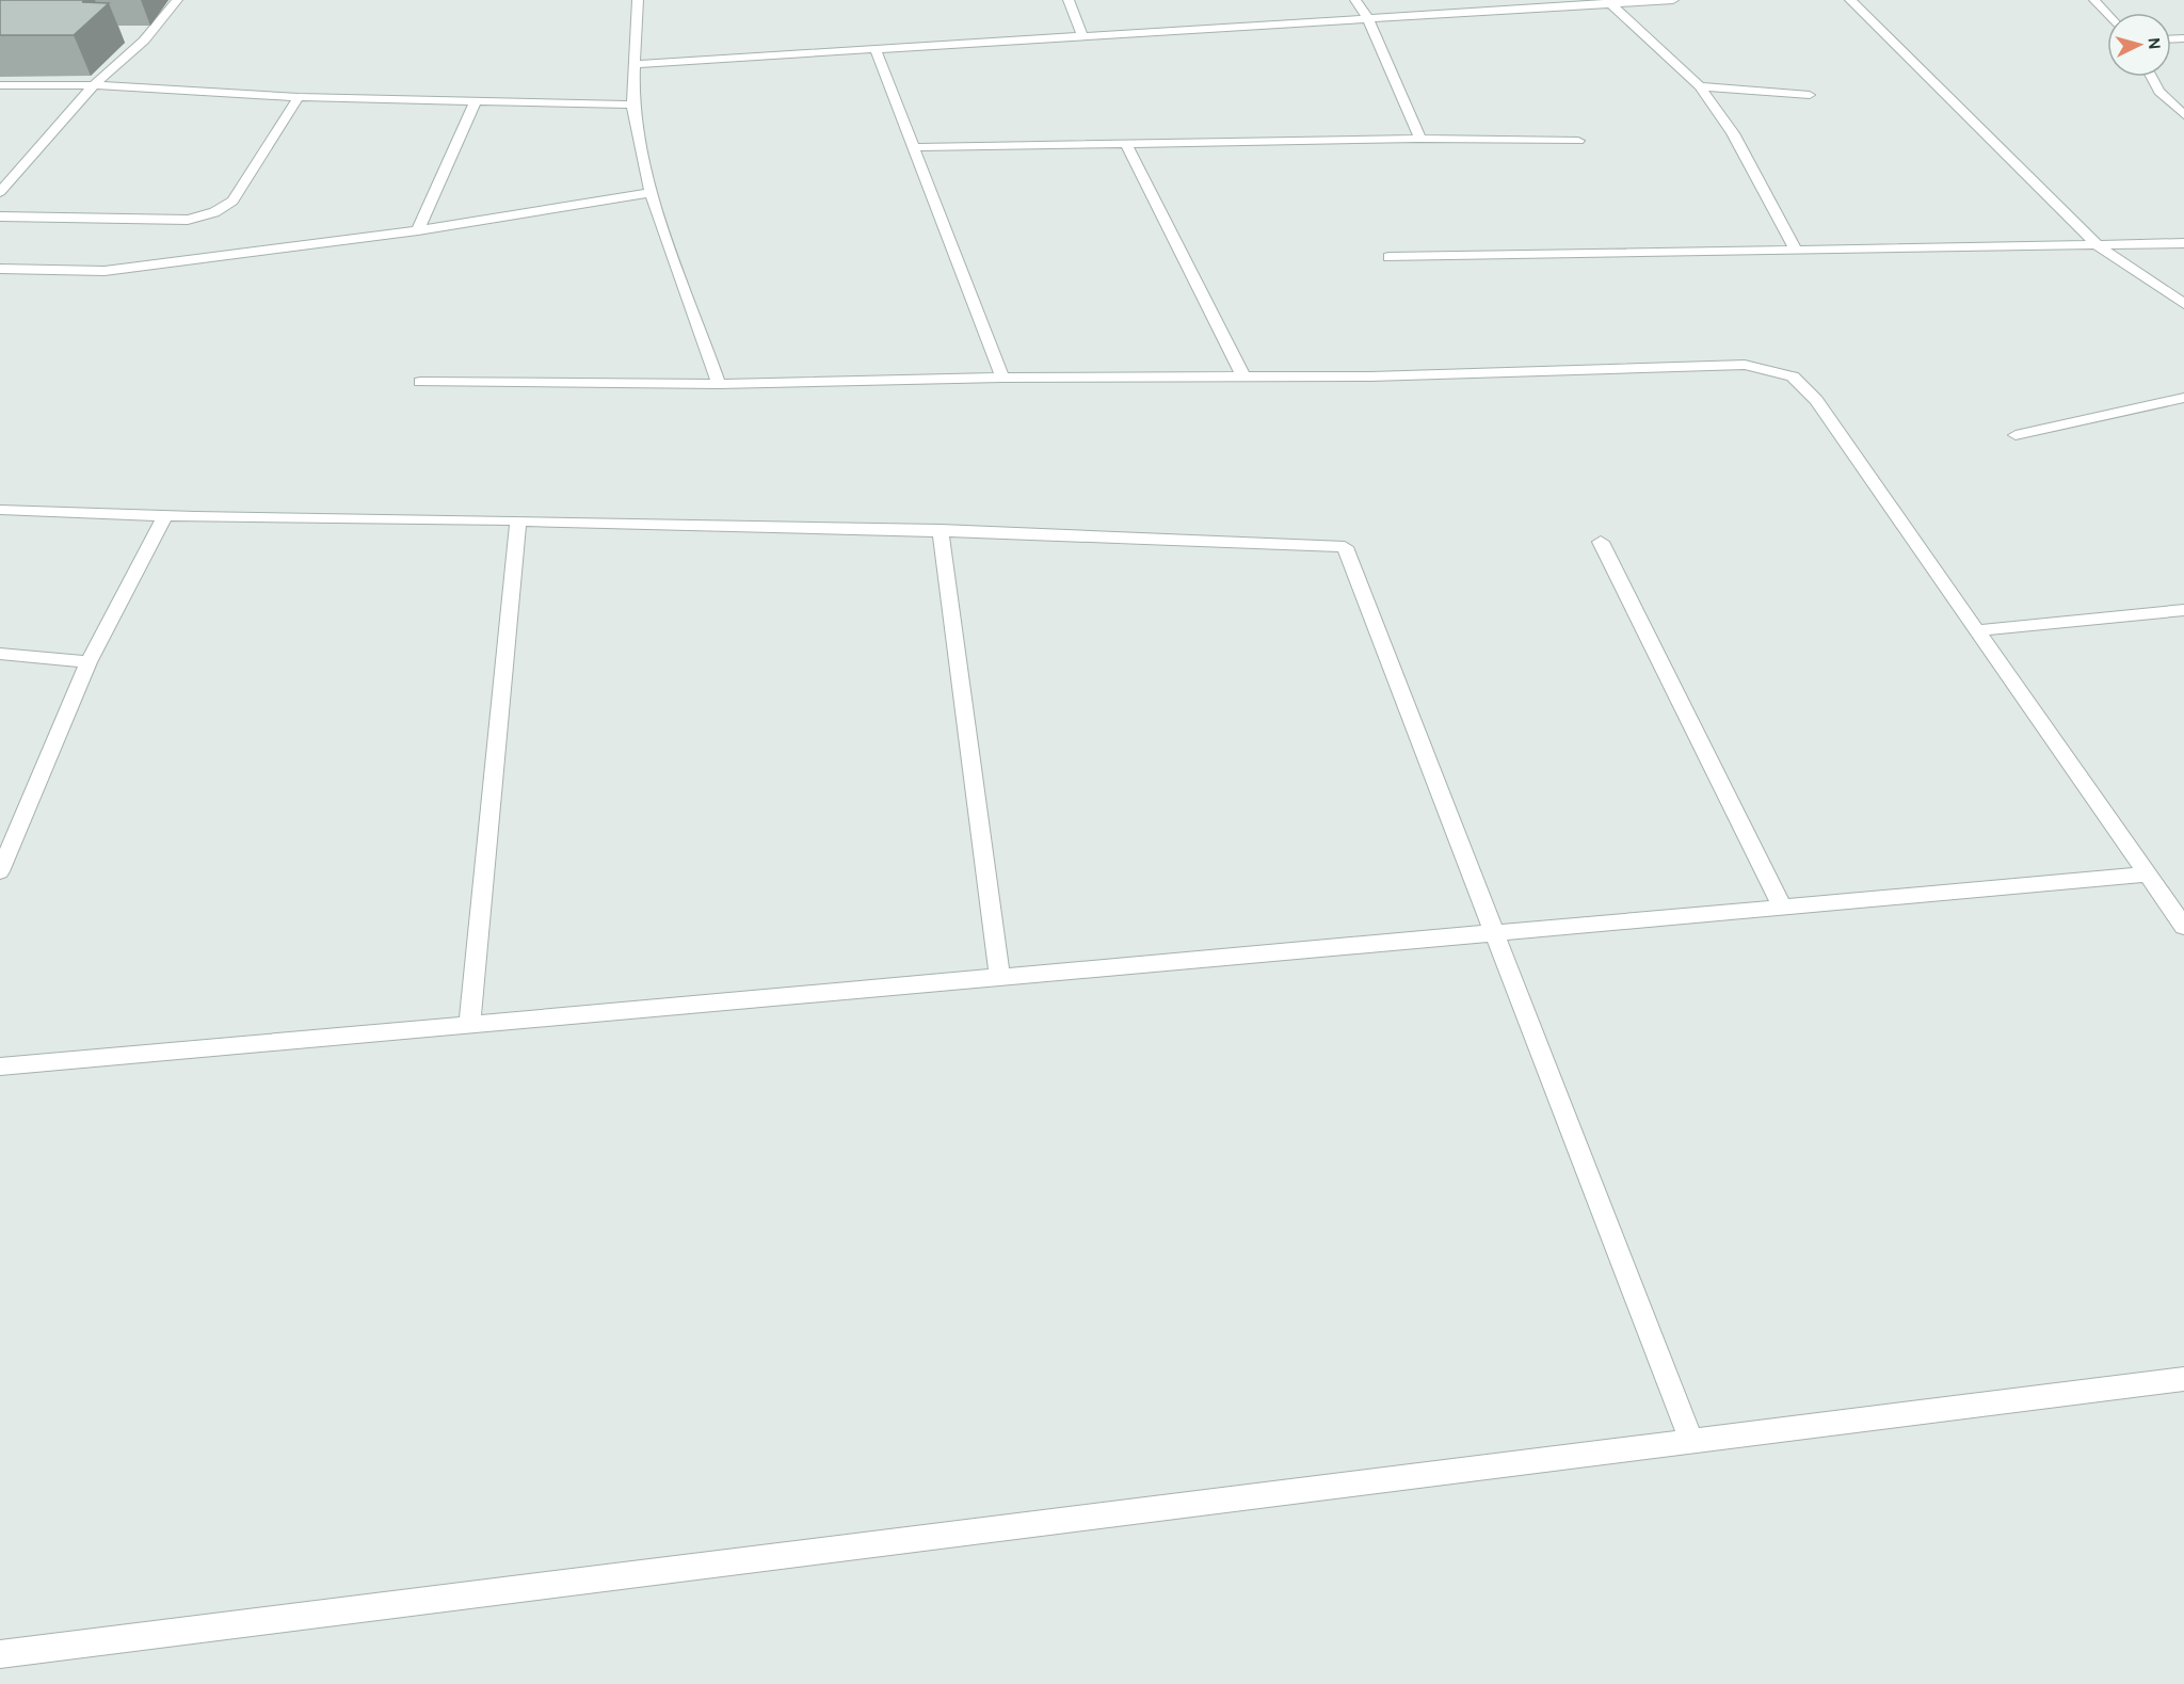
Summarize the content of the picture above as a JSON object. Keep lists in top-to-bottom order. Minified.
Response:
{"north":"right"}
